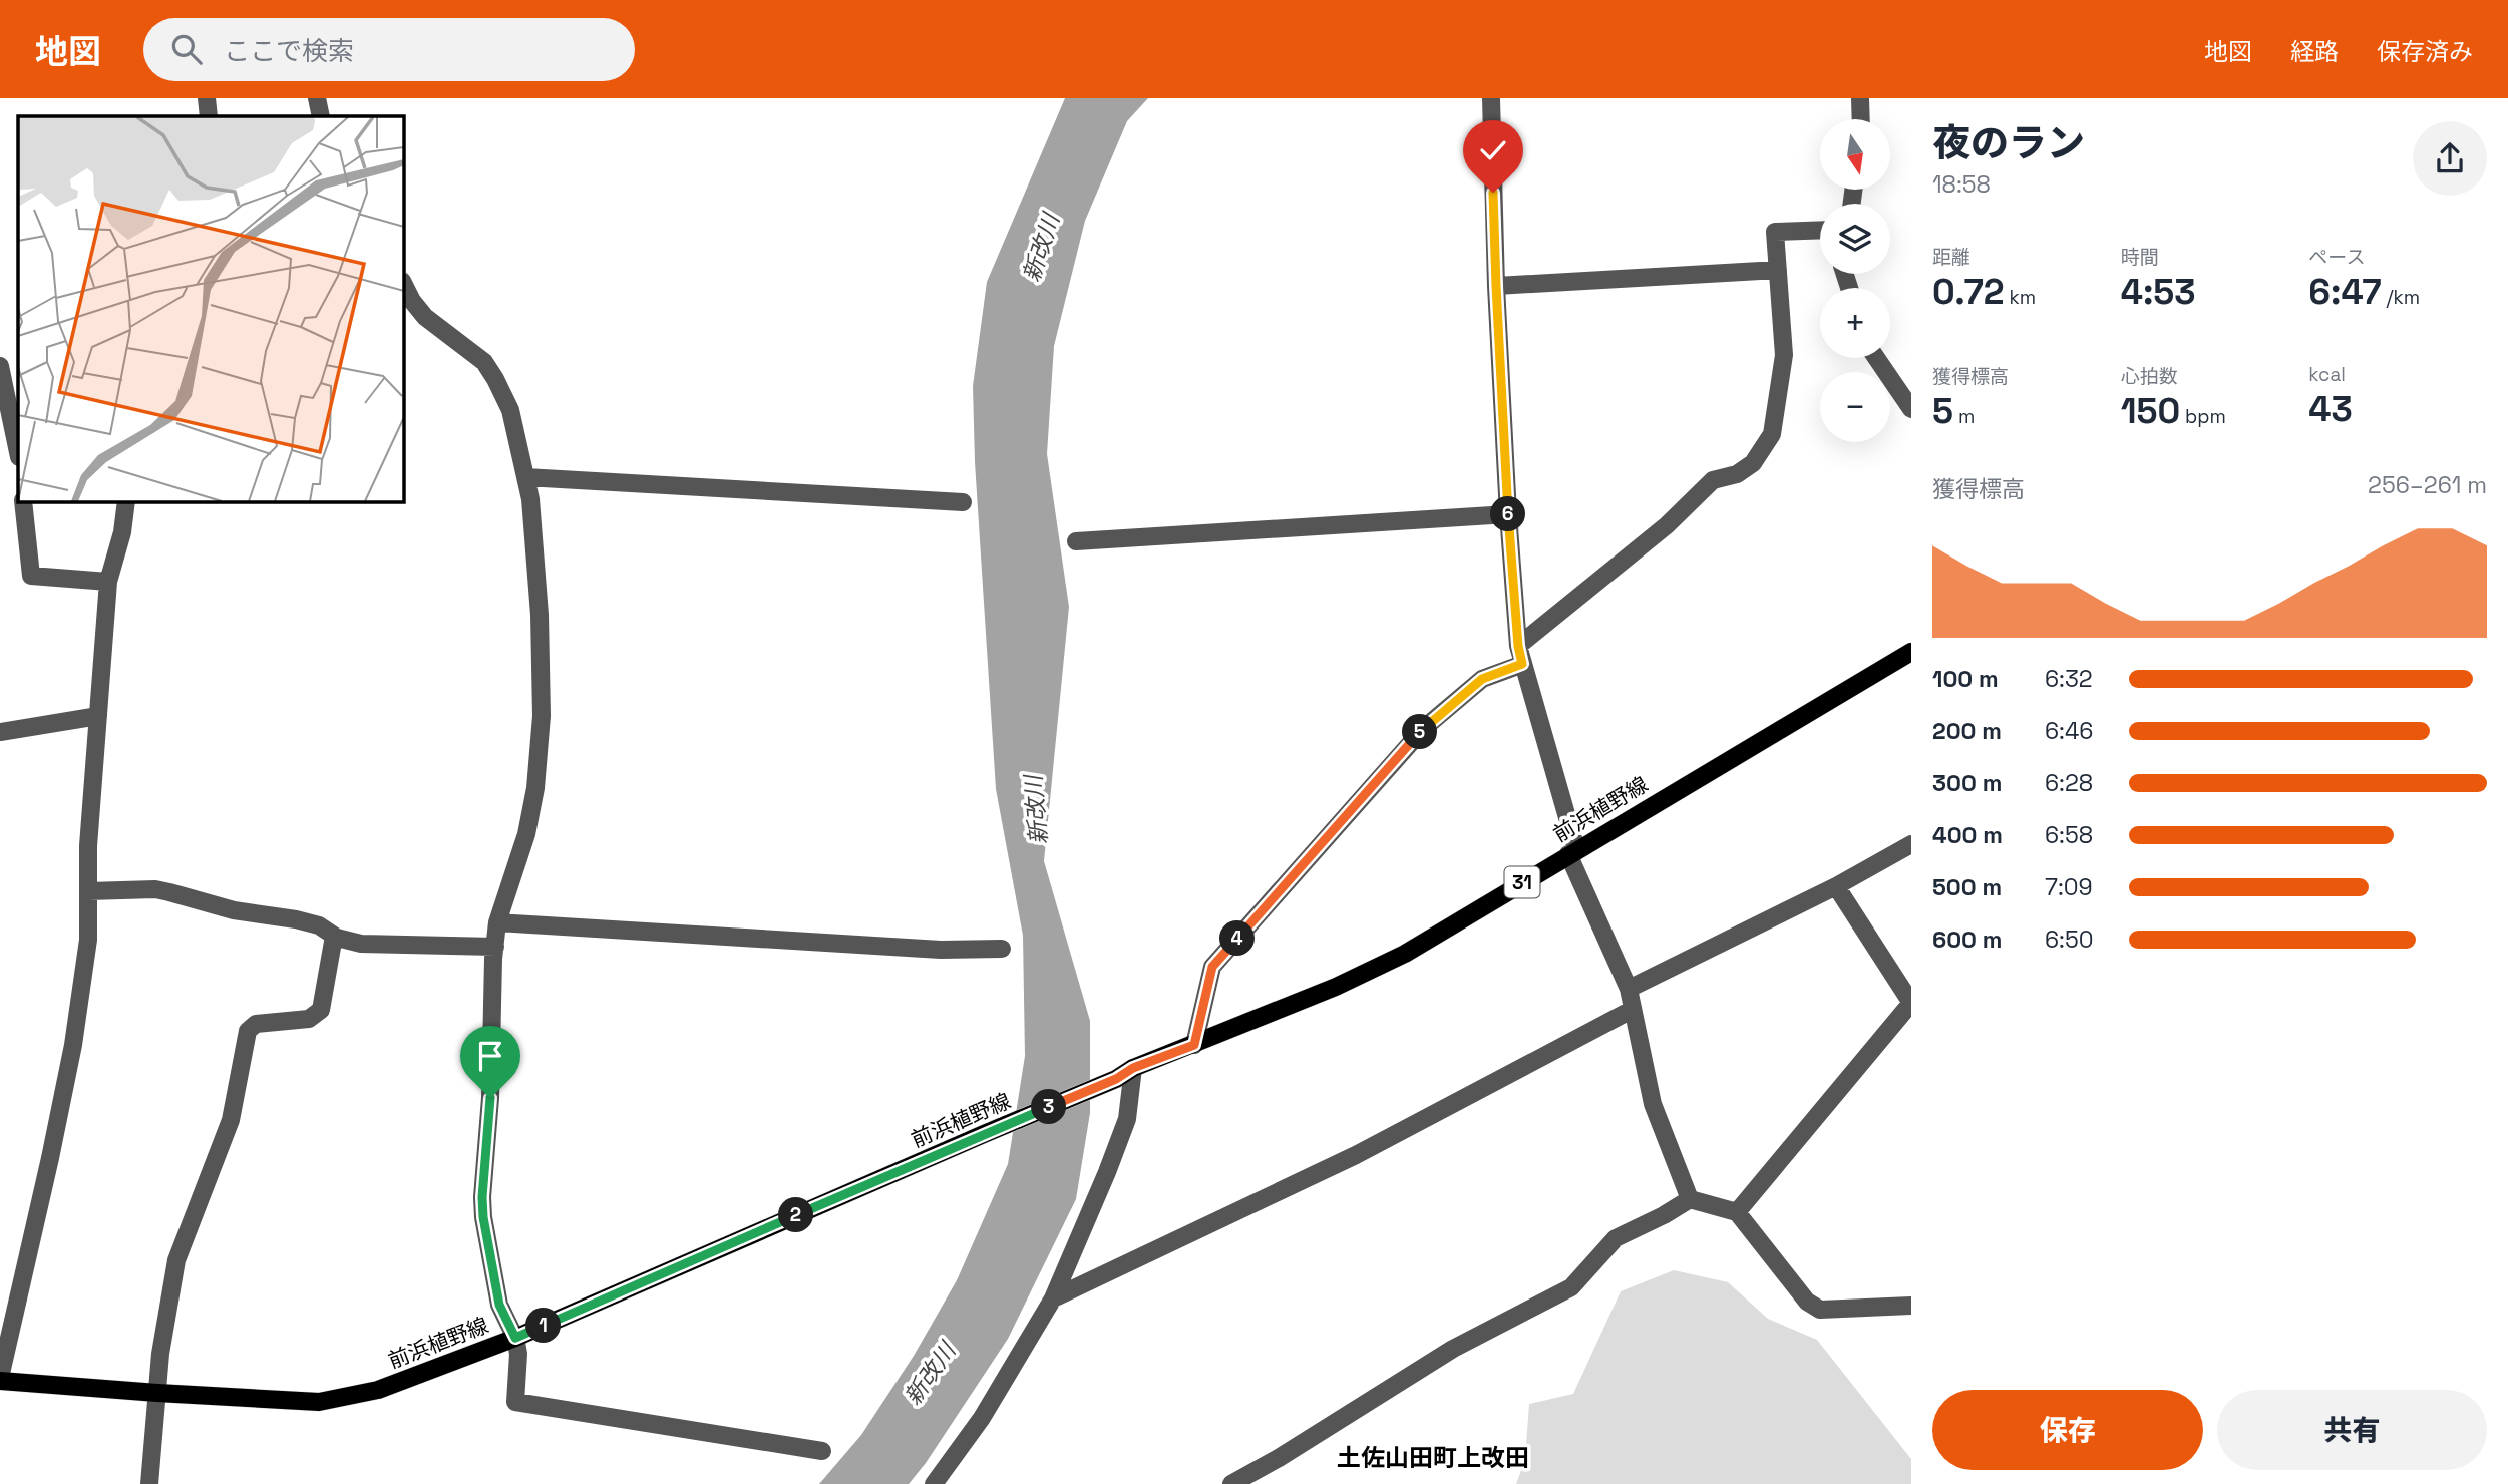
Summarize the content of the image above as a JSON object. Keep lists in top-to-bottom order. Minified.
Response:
{"streets":{"main road":["前浜植野線","31"]},"districts":["土佐山田町上改田"],"water":["新改川"],"north":"bottom","page":{"header":"地図","search":"ここで検索","nav":["地図","経路","保存済み"],"heading":["夜のラン","18:58"],"map_buttons":["+","−"],"stats":[["距離","0.72 km"],["時間","4:53"],["ペース","6:47 /km"],["獲得標高","5 m"],["心拍数","150 bpm"],["kcal","43"]],"chart":["獲得標高","256–261 m"],"pins":["6","5","4","3","2","1"],"list":[{"name":"100 m","note":"6:32"},{"name":"200 m","note":"6:46"},{"name":"300 m","note":"6:28"},{"name":"400 m","note":"6:58"},{"name":"500 m","note":"7:09"},{"name":"600 m","note":"6:50"}],"buttons":["保存","共有"]}}
